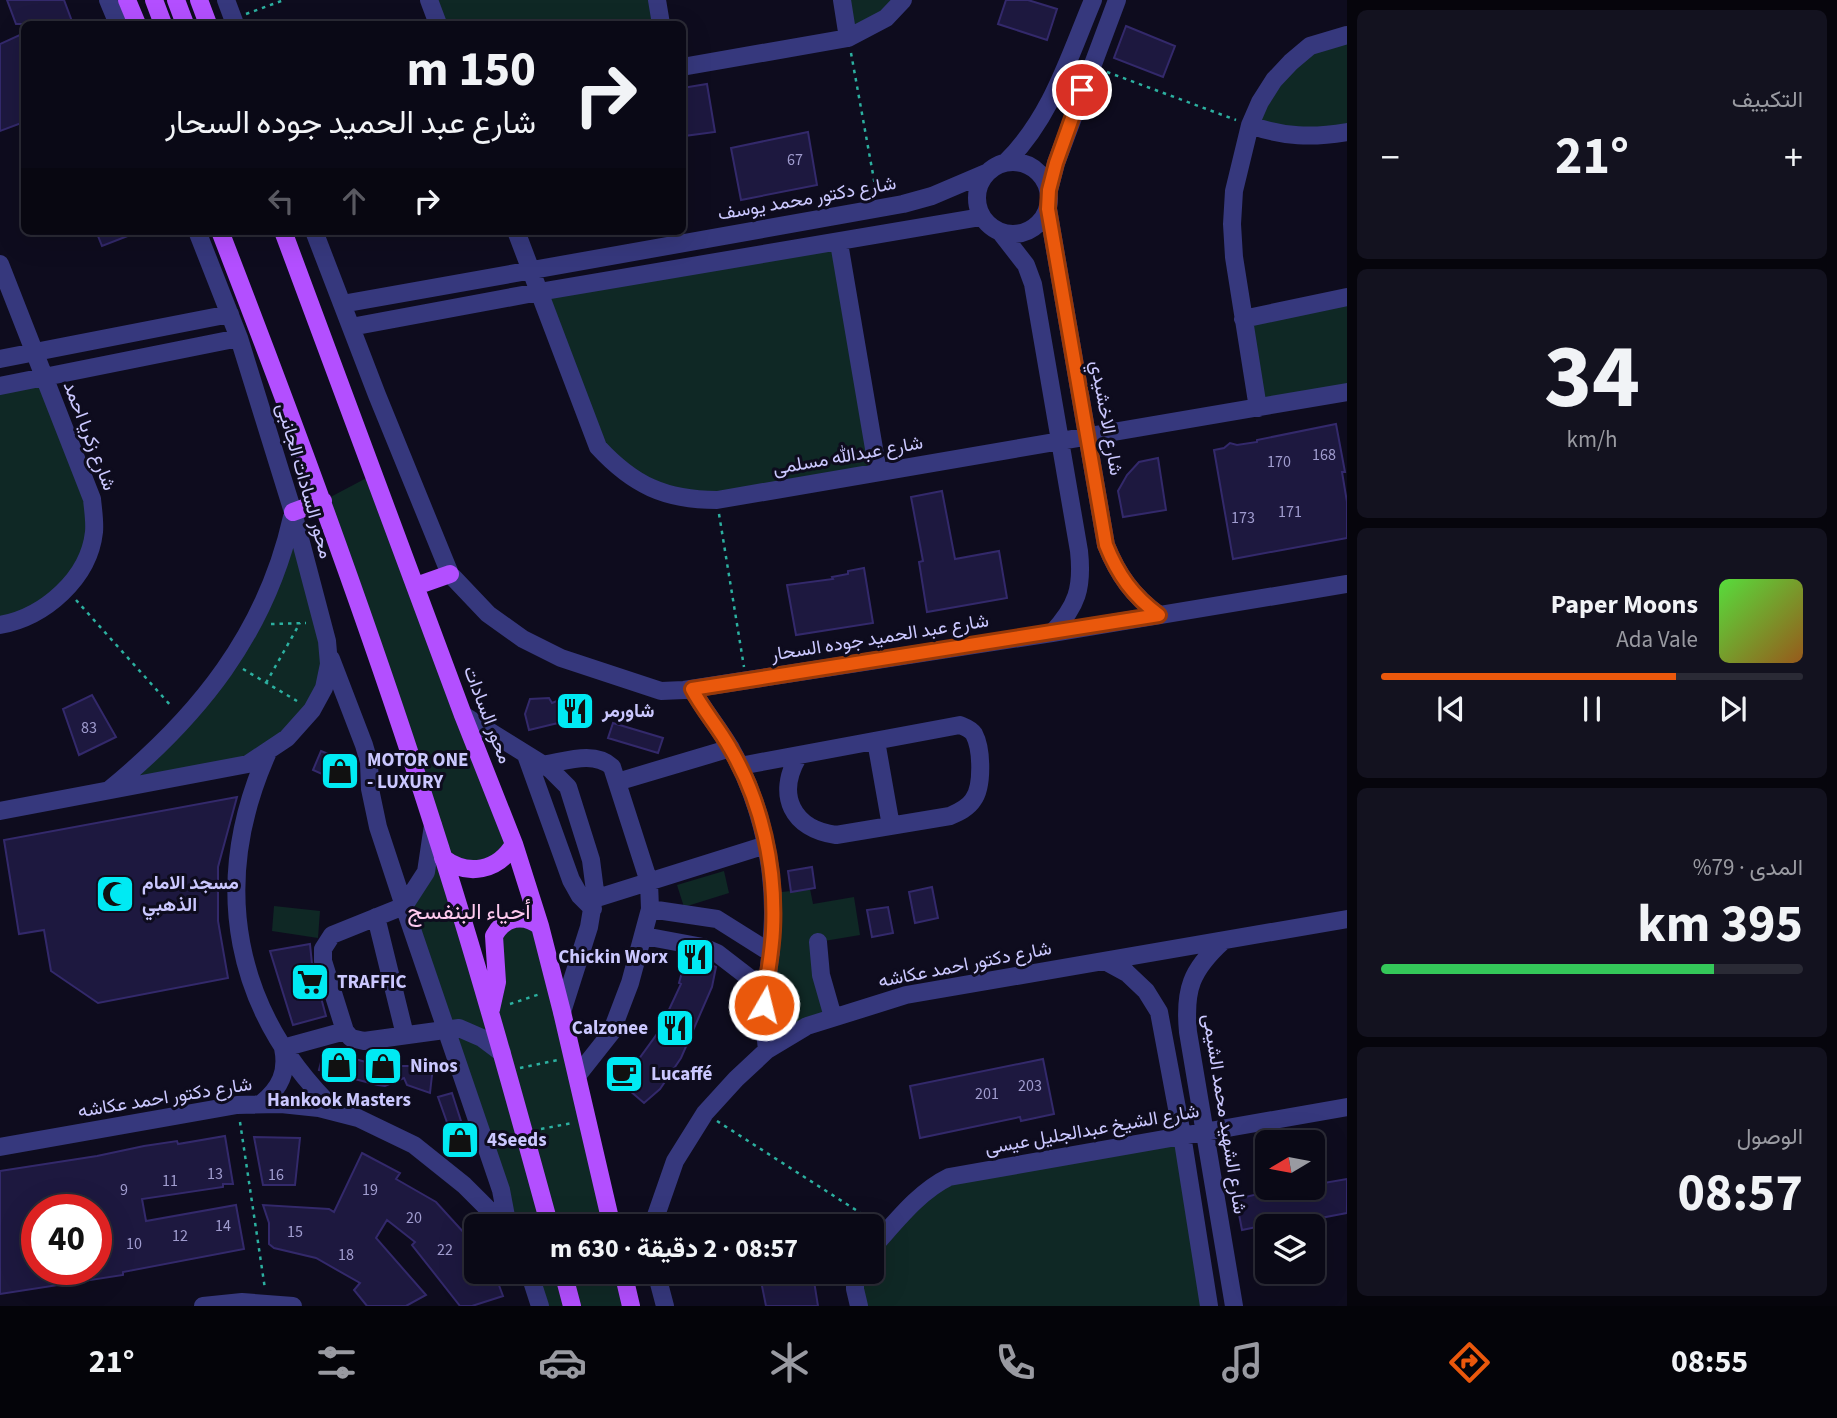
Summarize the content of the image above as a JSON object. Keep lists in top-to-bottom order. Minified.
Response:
{"streets":{"main road":["محور السادات"],"street":["شارع دكتور محمد يوسف","شارع الاخشيدي","شارع زكريا احمد","شارع عبدالله مسلمى","محور السادات الجانبى","شارع عبد الحميد جوده السحار","شارع دكتور احمد عكاشه","شارع الشهيد محمد الشيمى","شارع الشيخ عبدالجليل عيسى"]},"crossings":[["شارع دكتور محمد يوسف","شارع الاخشيدي"],["شارع دكتور محمد يوسف","شارع عبدالله مسلمى"],["شارع الاخشيدي","شارع عبدالله مسلمى"],["شارع الاخشيدي","شارع عبد الحميد جوده السحار"],["شارع دكتور احمد عكاشه","شارع الشهيد محمد الشيمى"],["شارع الشهيد محمد الشيمى","شارع الشيخ عبدالجليل عيسى"]],"districts":["أحياء البنفسج"],"places":{"restaurant":["شاورمر","Chickin Worx","Calzonee"],"shop":["MOTOR ONE - LUXURY","Hankook Masters","Ninos","4Seeds"],"mosque":["مسجد الامام الذهبي"],"supermarket":["TRAFFIC"],"cafe":["Lucaffé"]},"house_numbers":["67","168","170","171","173","83","203","201","13","16","11","9","19","20","14","15","12","10","22","18"],"north":"left","page":{"tile":["التكييف",["34","km/h"],["المدى · 79%","395 km"],["الوصول","08:57"]],"turn":["150 m","شارع عبد الحميد جوده السحار"],"heat":["−","21°","+"],"song":["Paper Moons","Ada Vale"],"limit":"40","trip":"08:57 · 2 دقيقة · 630 m","tabs":["08:55","21°"]}}
